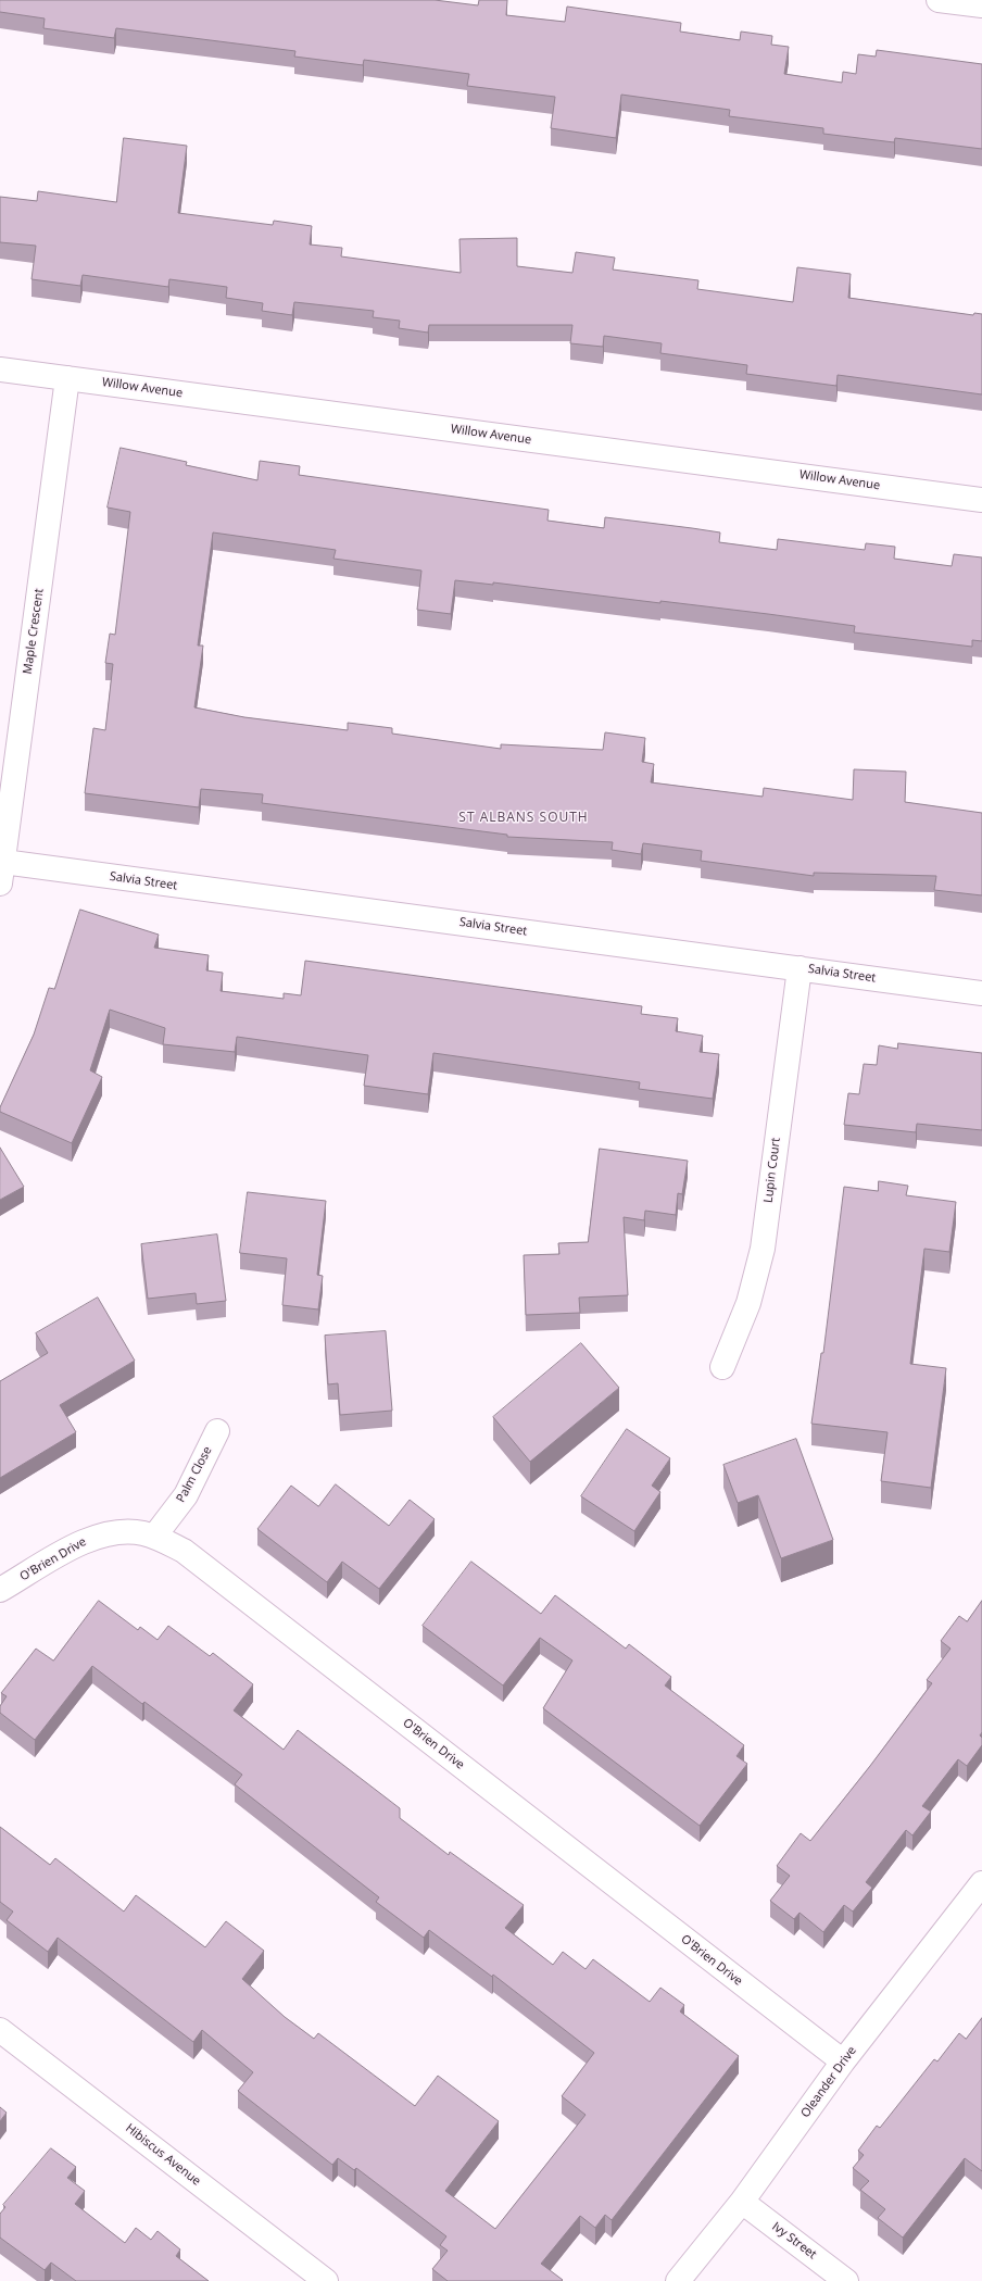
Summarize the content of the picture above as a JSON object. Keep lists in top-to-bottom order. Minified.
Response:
{"streets":{"street":["Willow Avenue","Maple Crescent","Salvia Street","Lupin Court","Palm Close","O'Brien Drive","Oleander Drive","Hibiscus Avenue","Ivy Street"]},"crossings":[["Willow Avenue","Maple Crescent"],["Maple Crescent","Salvia Street"],["Salvia Street","Lupin Court"],["Palm Close","O'Brien Drive"],["O'Brien Drive","Oleander Drive"],["Oleander Drive","Ivy Street"]],"districts":["ST ALBANS SOUTH"]}
